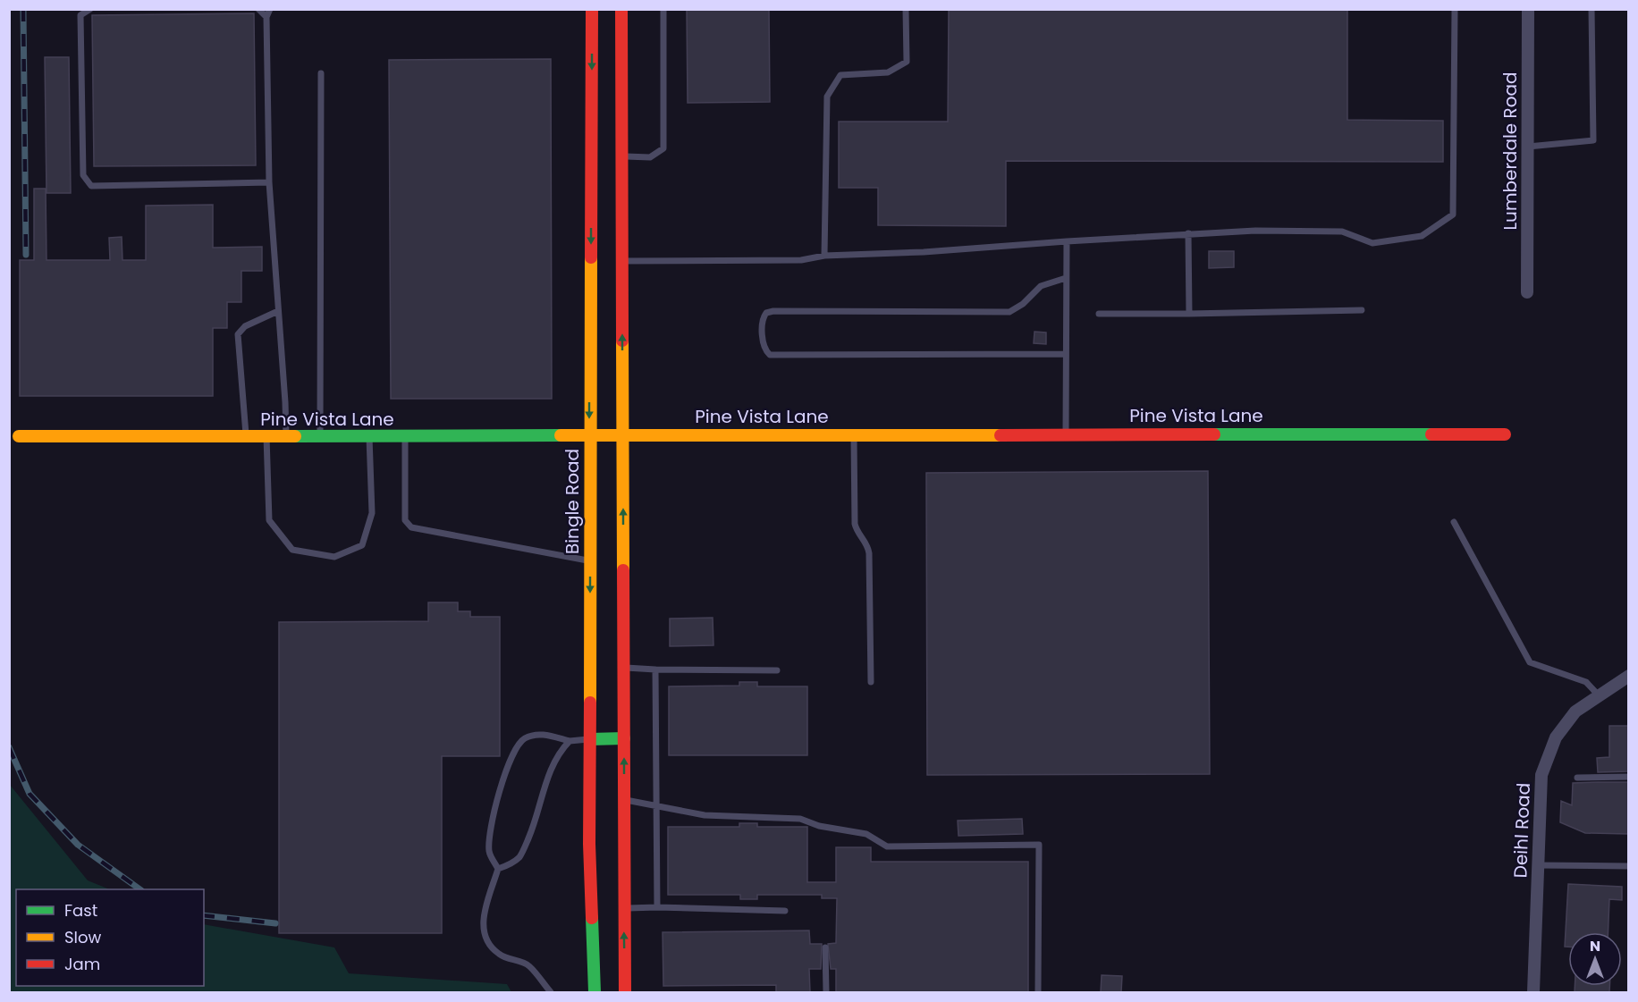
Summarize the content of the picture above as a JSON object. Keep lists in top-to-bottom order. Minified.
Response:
{"streets":{"main road":["Pine Vista Lane","Bingle Road"],"street":["Lumberdale Road","Deihl Road"]},"crossings":[["Pine Vista Lane","Bingle Road"]],"legend":["Fast","Slow","Jam"],"north":"top"}
